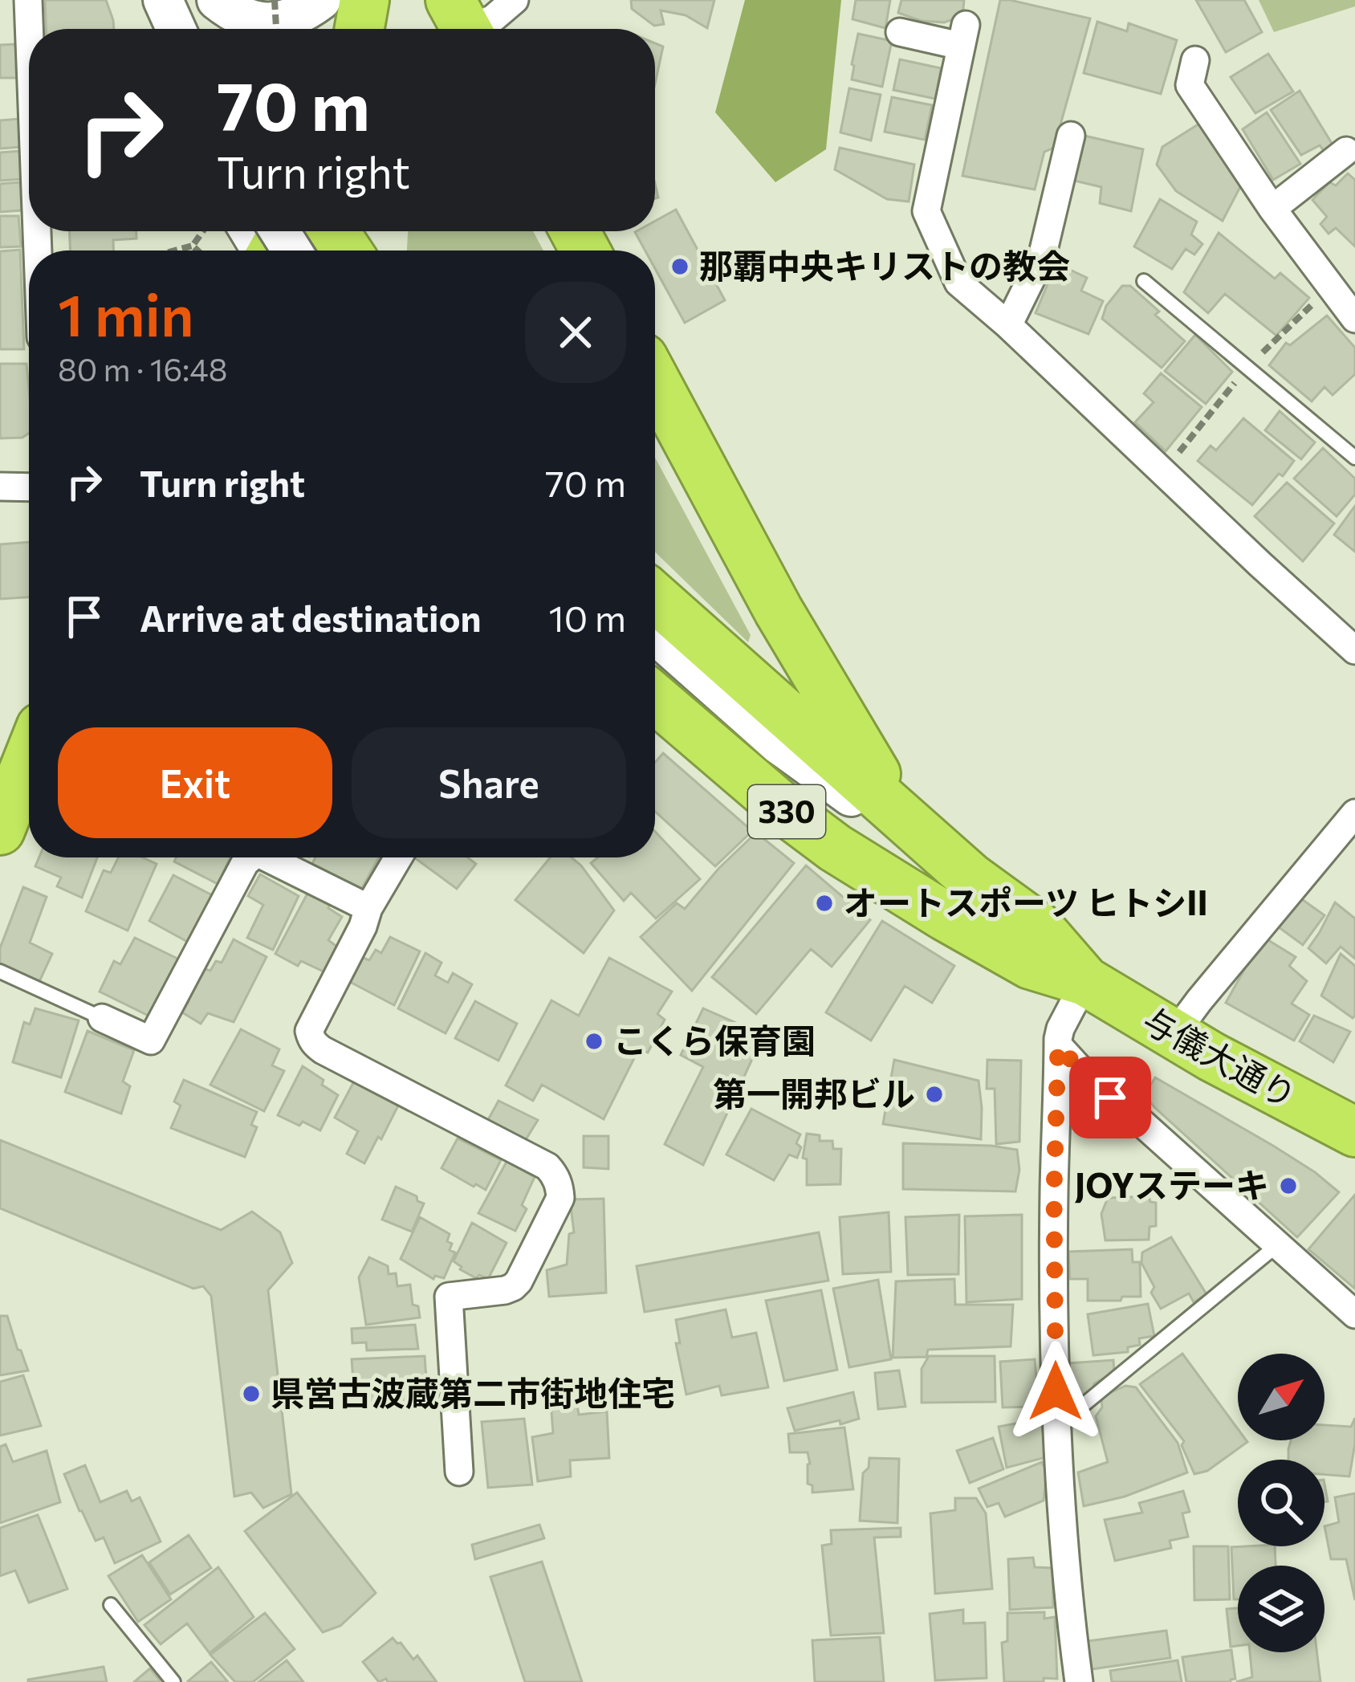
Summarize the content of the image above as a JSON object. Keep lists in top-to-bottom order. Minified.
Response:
{"streets":{"highway":["330","与儀大通り"]},"crossings":[["330","与儀大通り"]],"places":["那覇中央キリストの教会","オートスポーツ ヒトシII","こくら保育園","第一開邦ビル","JOYステーキ","県営古波蔵第二市街地住宅"],"north":"top right","page":{"turn":["70 m","Turn right"],"heading":["1 min","80 m · 16:48"],"list":[{"name":"Turn right","value":"70 m"},{"name":"Arrive at destination","value":"10 m"}],"buttons":["Exit","Share"]}}
